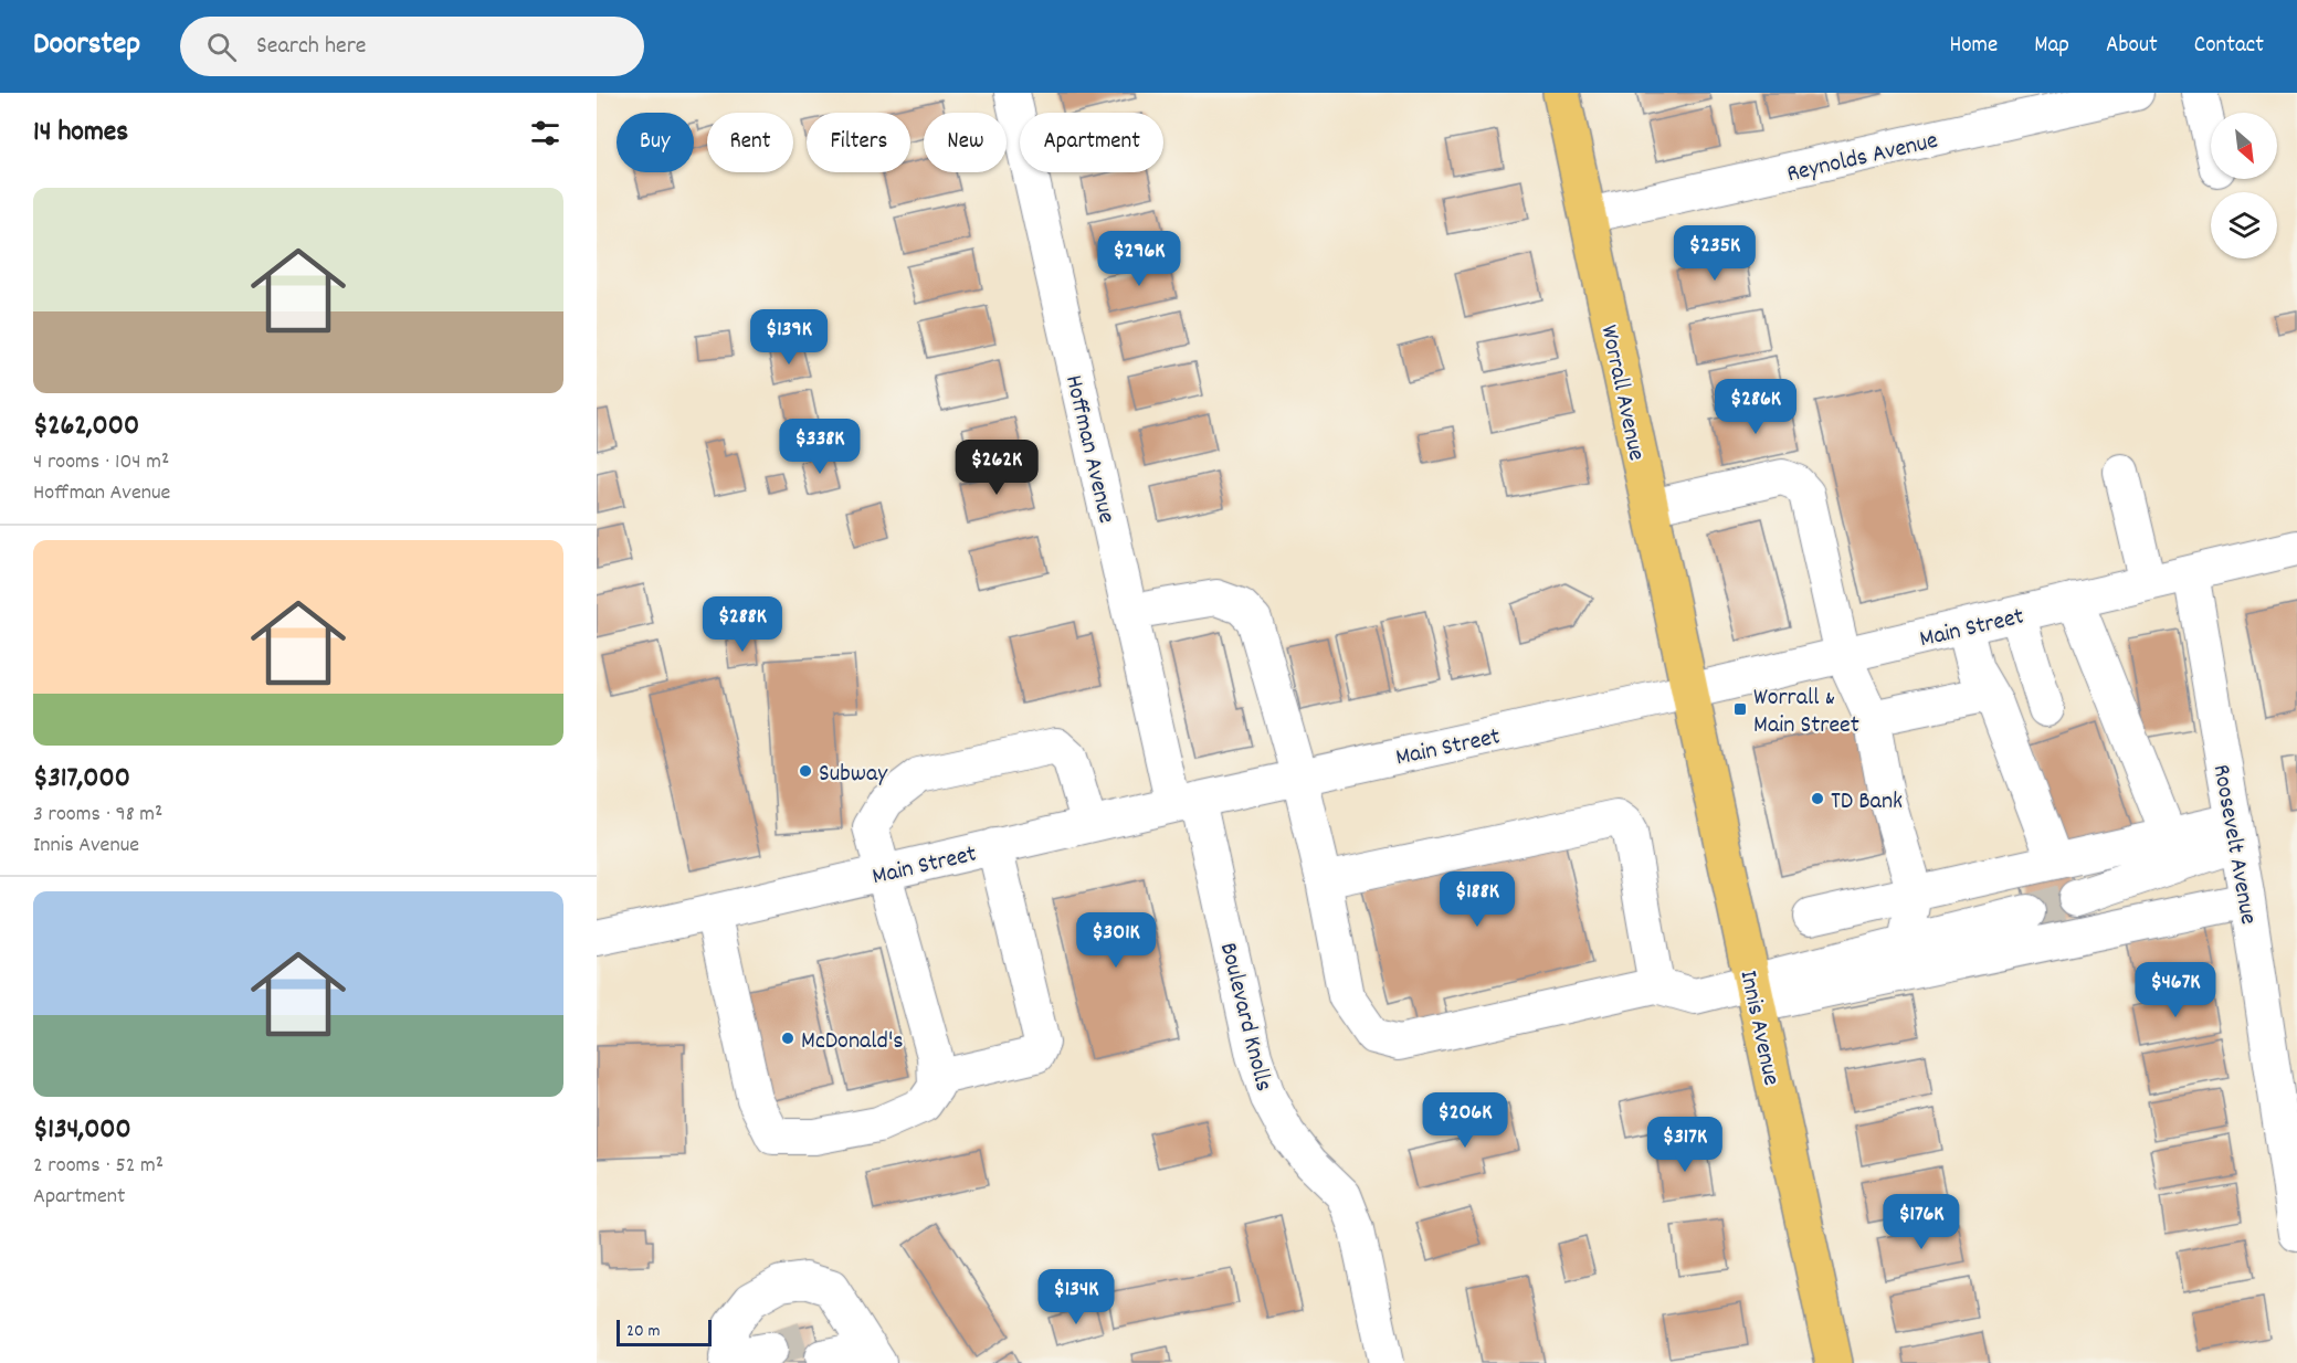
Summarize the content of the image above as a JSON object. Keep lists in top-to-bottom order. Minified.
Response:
{"streets":{"main road":["Worrall Avenue","Innis Avenue"],"street":["Reynolds Avenue","Hoffman Avenue","Main Street","Roosevelt Avenue","Boulevard Knolls"]},"crossings":[["Reynolds Avenue","Worrall Avenue"],["Worrall Avenue","Main Street"],["Worrall Avenue","Innis Avenue"],["Hoffman Avenue","Main Street"],["Hoffman Avenue","Boulevard Knolls"],["Main Street","Roosevelt Avenue"],["Main Street","Boulevard Knolls"],["Main Street","Innis Avenue"]],"places":{"transit":["Worrall & Main Street"],"other":["Subway","TD Bank","McDonald's"]},"scale_bar":"20 m","north":"bottom right","page":{"header":"Doorstep","search":"Search here","nav":["Home","Map","About","Contact"],"heading":"14 homes","chip":["Buy","Rent","Filters","New","Apartment"],"list":[{"name":"$262,000","note":"4 rooms · 104 m² · Hoffman Avenue"},{"name":"$317,000","note":"3 rooms · 98 m² · Innis Avenue"},{"name":"$134,000","note":"2 rooms · 52 m² · Apartment"}],"price":["$235K","$296K","$139K","$286K","$338K","$262K","$288K","$188K","$301K","$467K","$206K","$317K","$176K","$134K"],"scale":"20 m"}}
